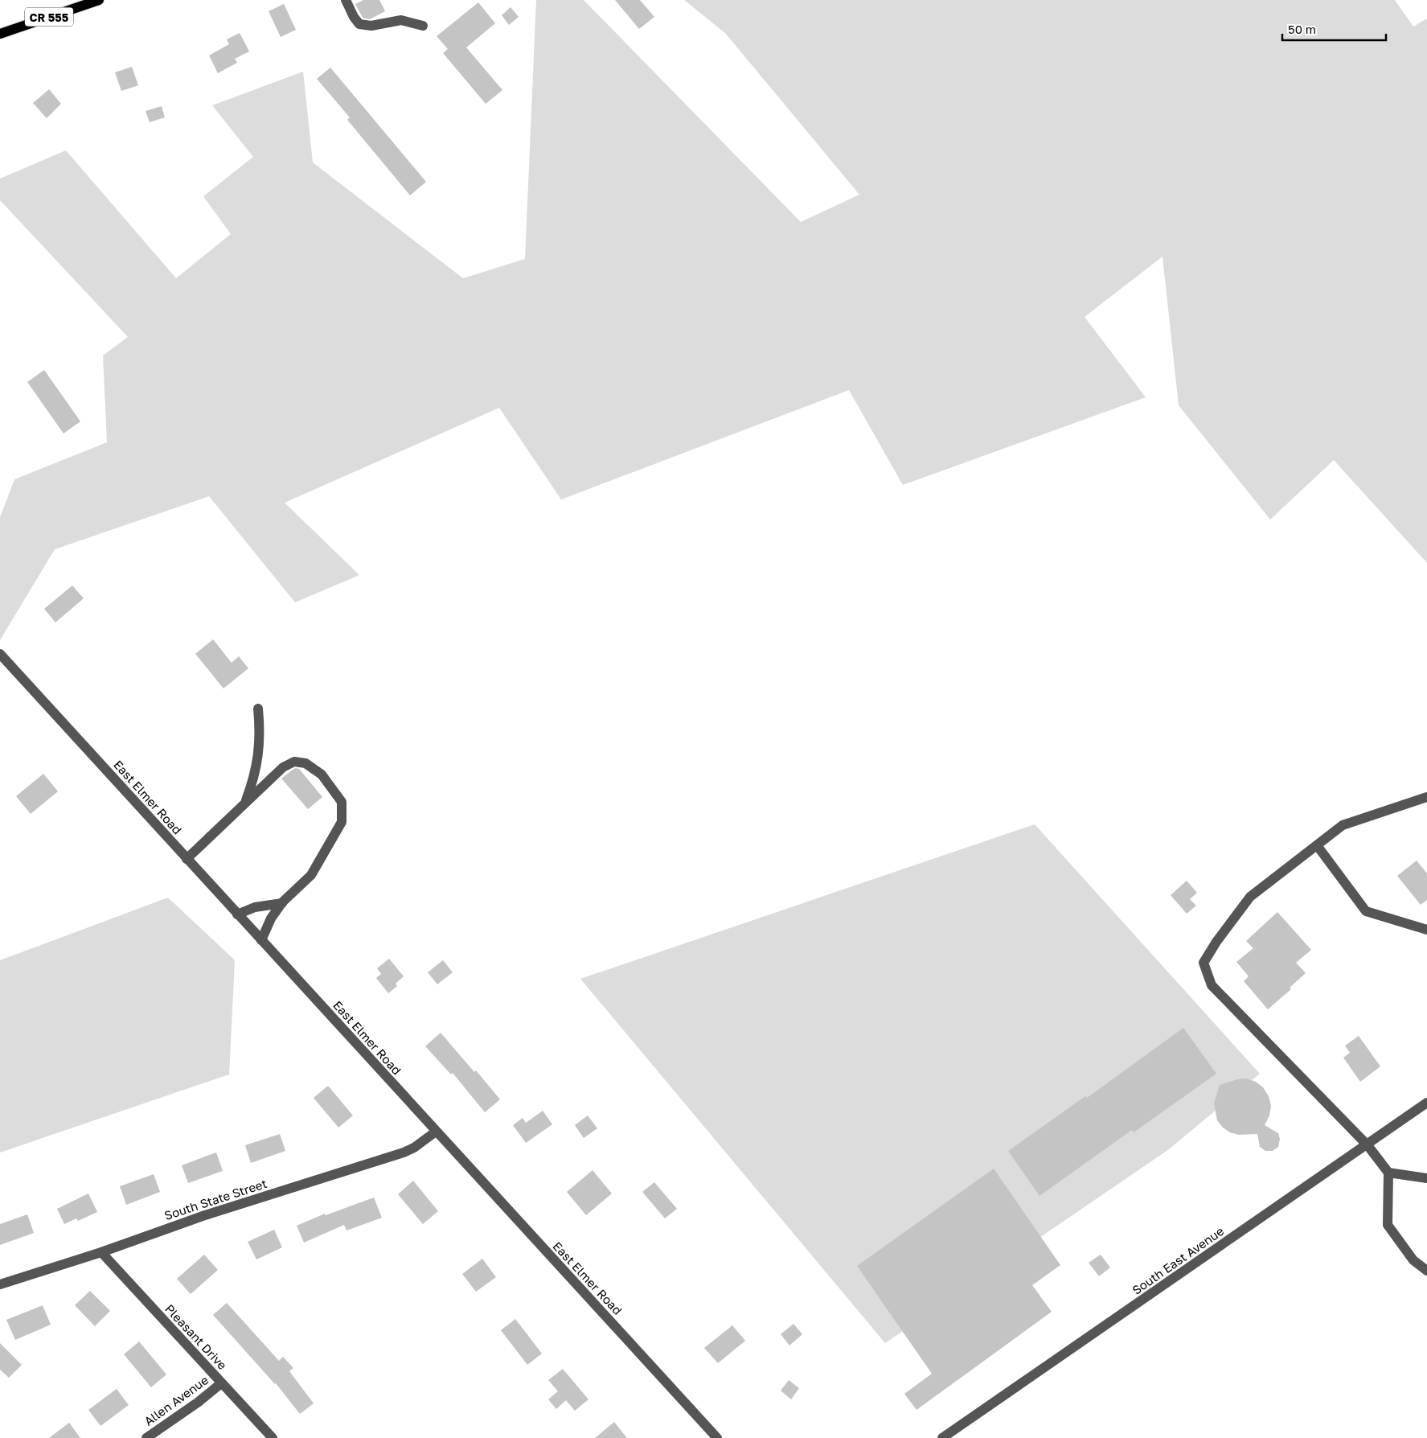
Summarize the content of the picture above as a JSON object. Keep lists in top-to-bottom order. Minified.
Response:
{"streets":{"main road":["CR 555"],"street":["East Elmer Road","South State Street","South East Avenue","Pleasant Drive","Allen Avenue"]},"crossings":[["East Elmer Road","South State Street"],["South State Street","Pleasant Drive"],["Pleasant Drive","Allen Avenue"]],"scale_bar":"50 m"}
